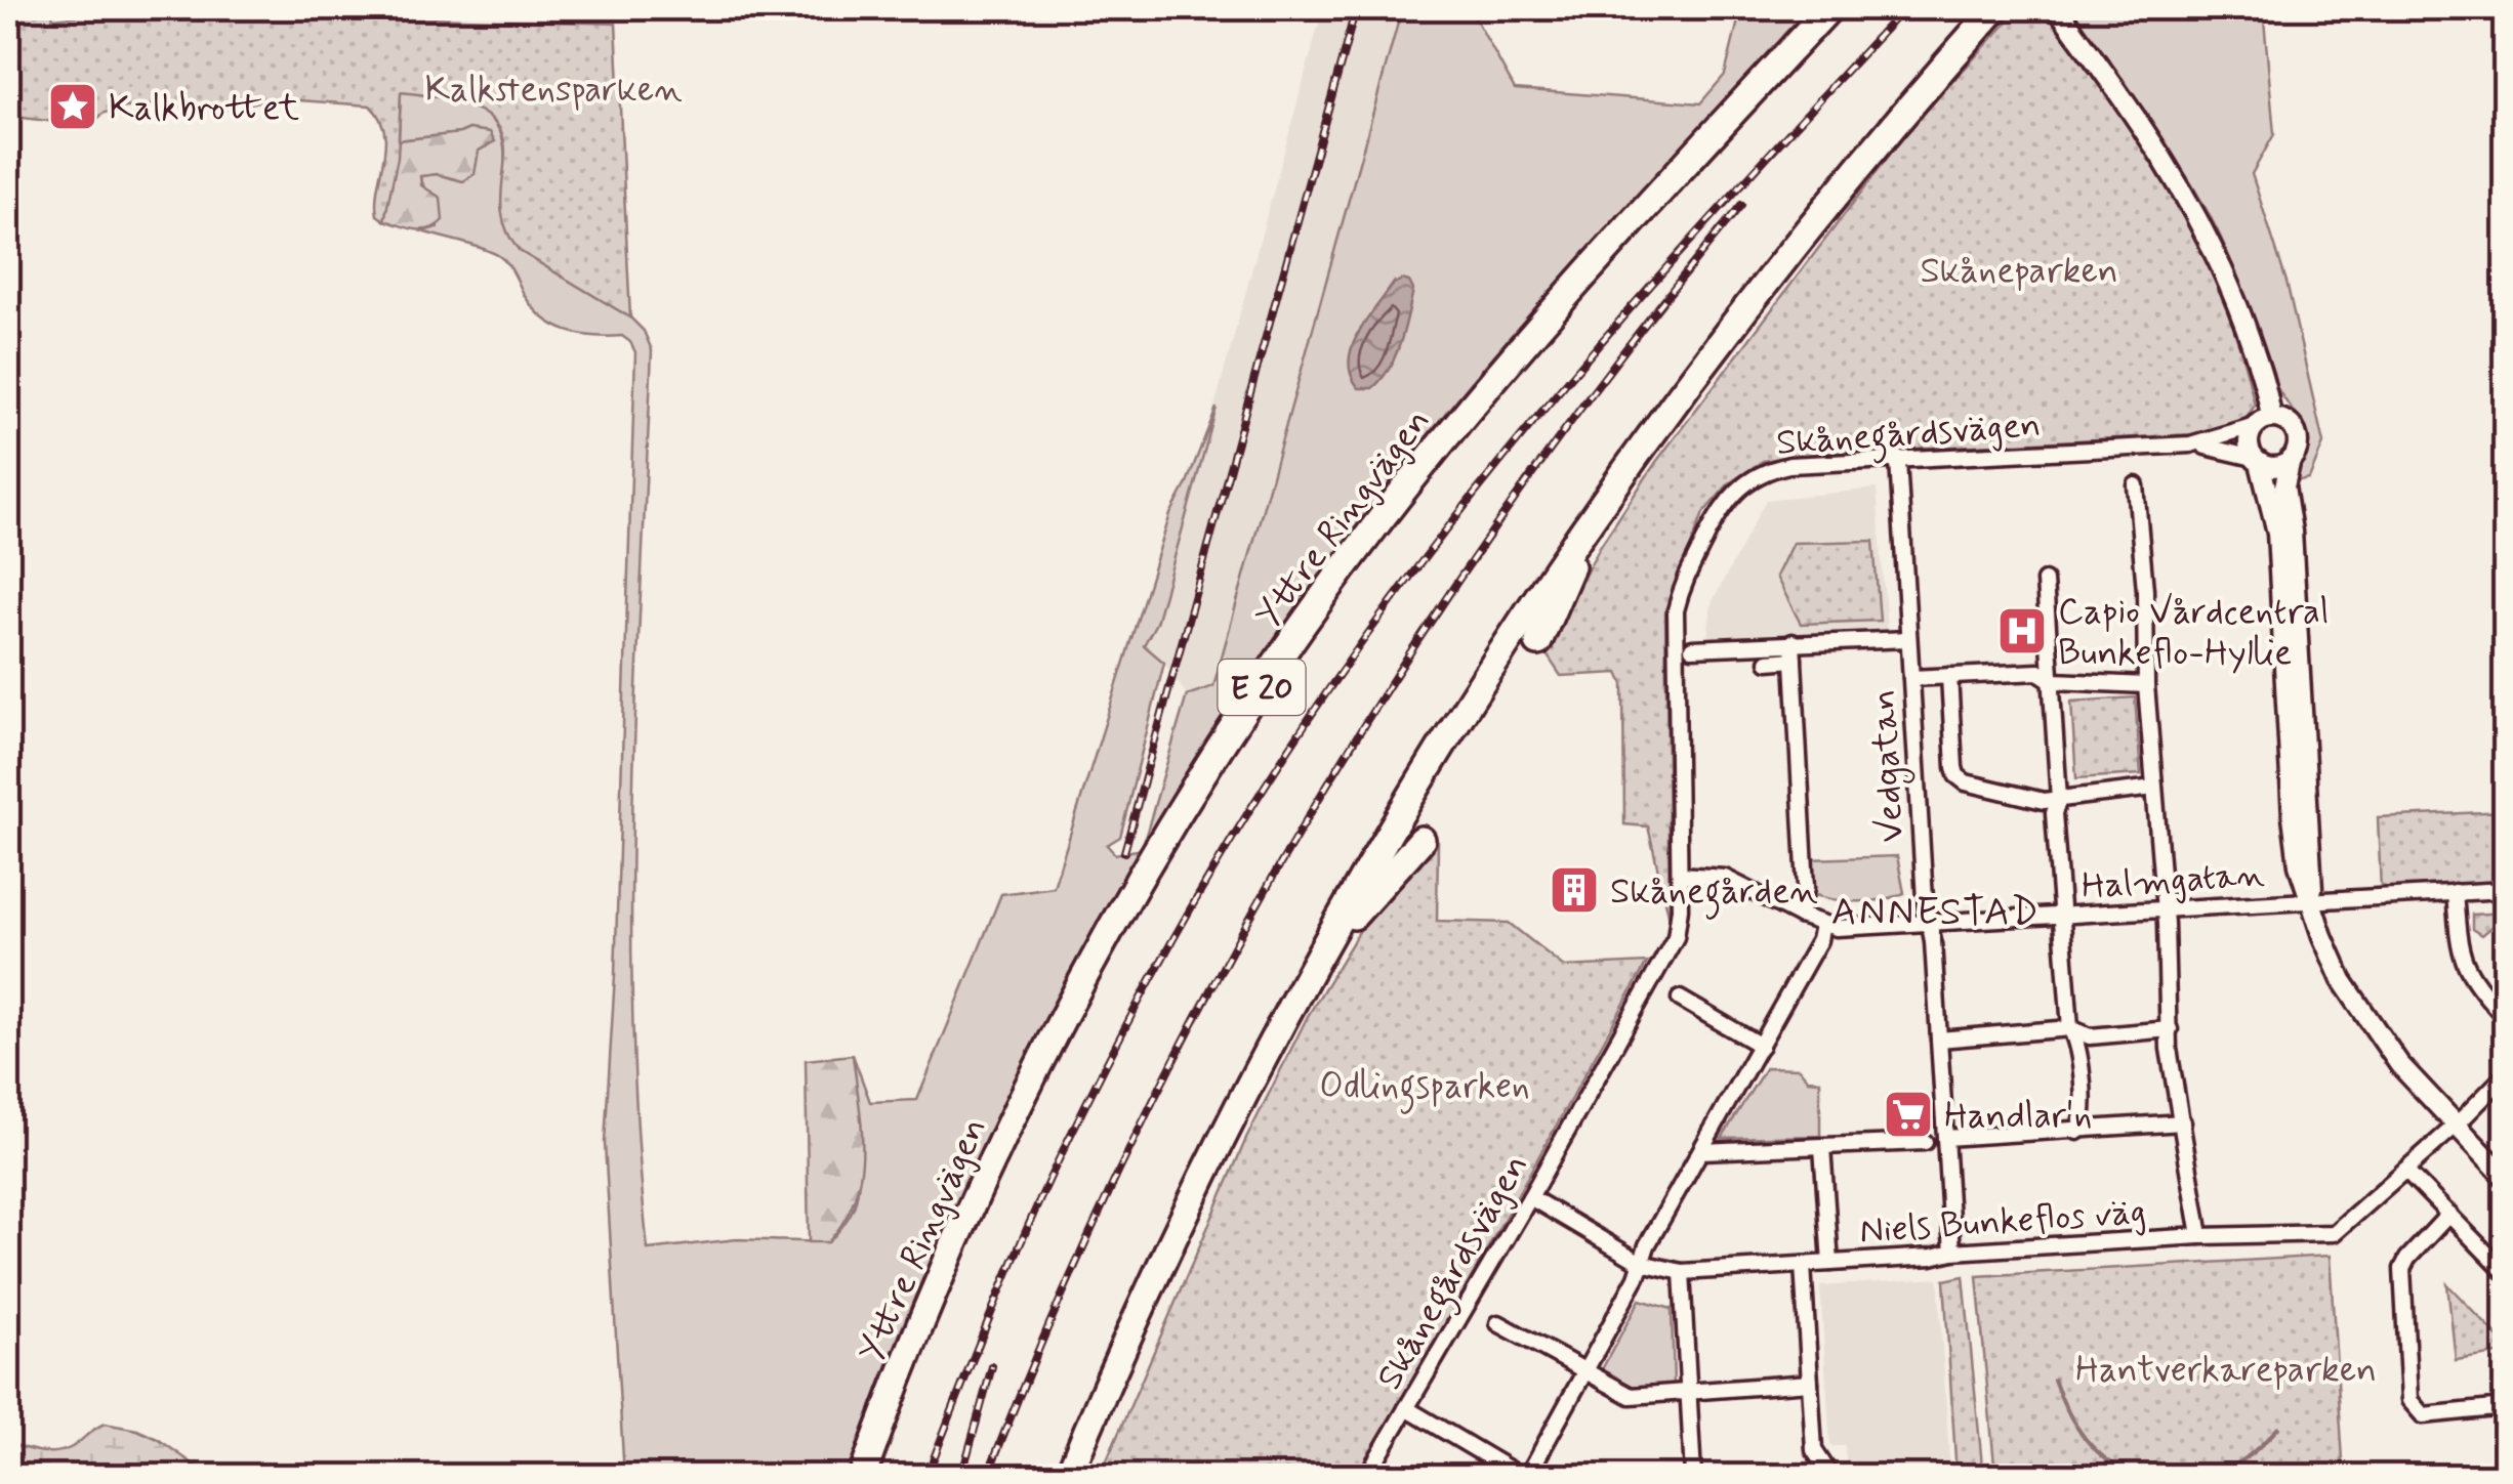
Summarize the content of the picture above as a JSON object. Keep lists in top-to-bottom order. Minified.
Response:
{"streets":{"highway":["Yttre Ringvägen","E 20"],"street":["Skånegårdsvägen","Vedgatan","Halmgatan","Niels Bunkeflos väg"]},"crossings":[["Skånegårdsvägen","Vedgatan"],["Skånegårdsvägen","Halmgatan"],["Skånegårdsvägen","Niels Bunkeflos väg"],["Vedgatan","Halmgatan"],["Vedgatan","Niels Bunkeflos väg"]],"districts":["ANNESTAD"],"parks":["Kalkstensparken","Skåneparken","Odlingsparken","Hantverkareparken"],"places":{"place":["Kalkbrottet"],"hospital":["Capio Vårdcentral Bunkeflo-Hyllie"],"building":["Skånegården"],"supermarket":["Handlar'n"]}}
